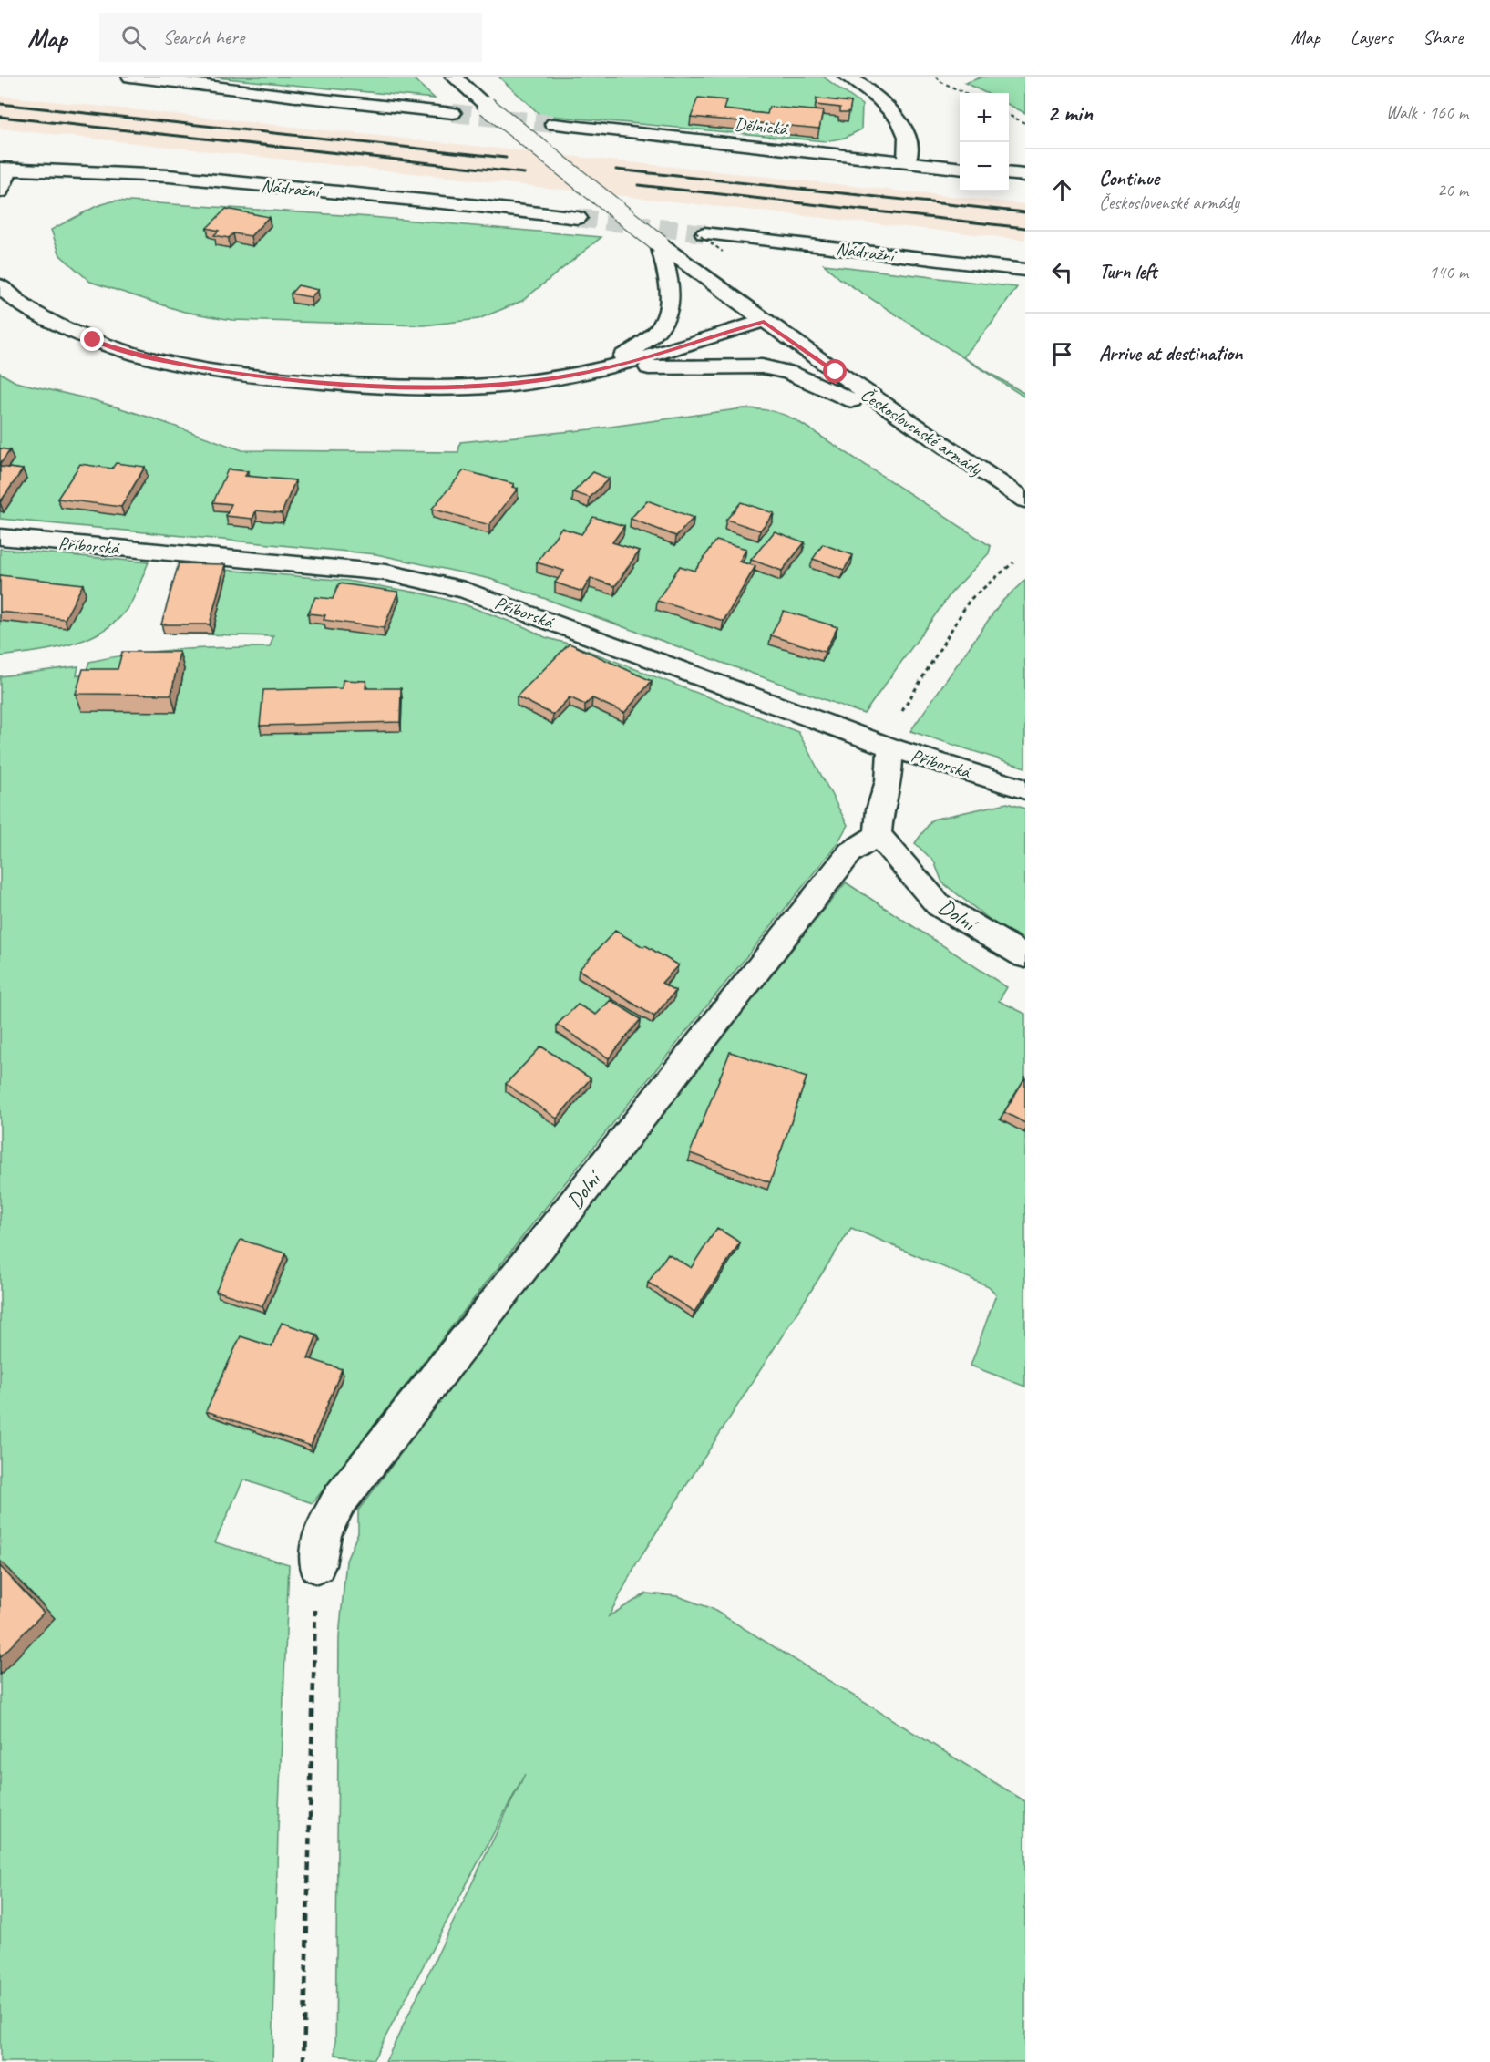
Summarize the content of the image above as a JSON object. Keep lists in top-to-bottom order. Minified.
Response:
{"streets":{"street":["Dělnická","Nádražní","Československé armády","Příborská","Dolní"]},"page":{"header":"Map","search":"Search here","nav":["Map","Layers","Share"],"heading":["2 min","Walk · 160 m"],"map_buttons":["+","−"],"list":[["Continue","Československé armády","20 m"],["Turn left","140 m"],"Arrive at destination"]}}
